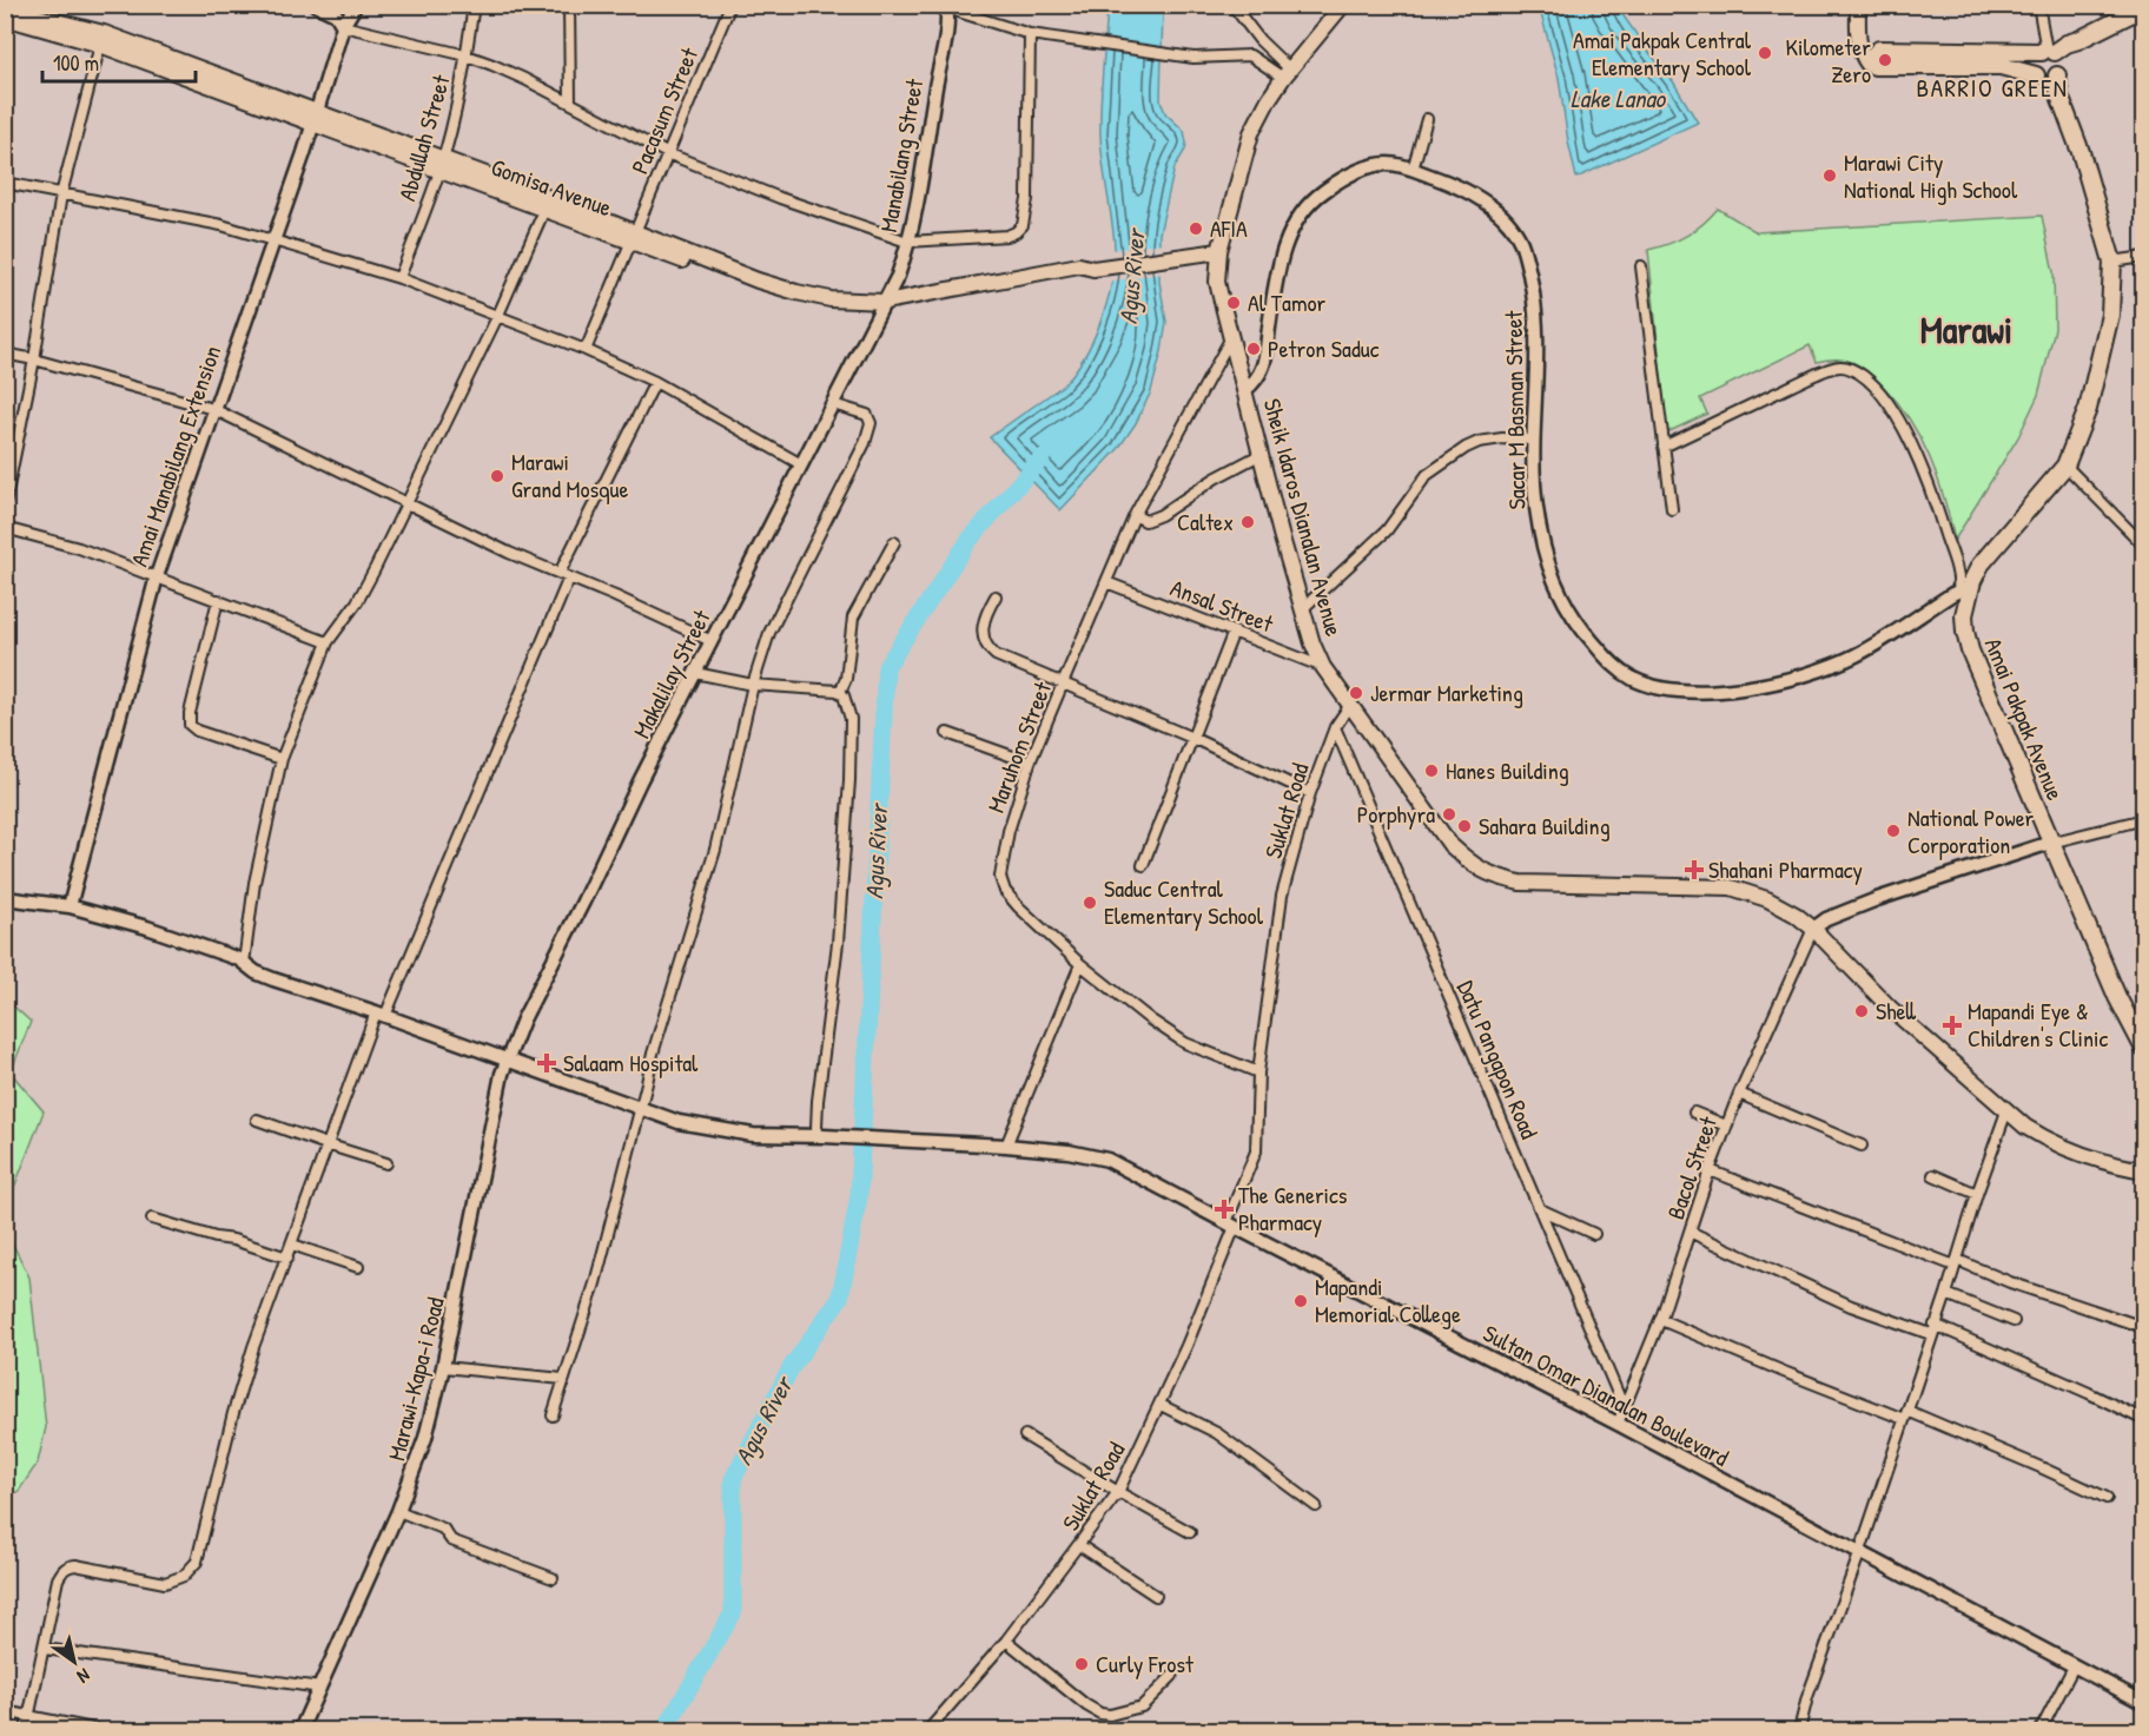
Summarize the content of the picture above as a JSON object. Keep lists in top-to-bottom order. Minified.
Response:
{"streets":{"highway":["Amai Pakpak Avenue"],"main road":["Manabilang Street","Gomisa Avenue","Sacar M Basman Street","Amai Manabilang Extension","Sheik Idaros Dianalan Avenue","Makalilay Street","Marawi-Kapa-i Road","Sultan Omar Dianalan Boulevard"],"street":["Pacasum Street","Abdullah Street","Ansal Street","Maruhom Street","Suklat Road","Datu Pangapon Road","Bacol Street"]},"crossings":[["Pacasum Street","Gomisa Avenue"],["Abdullah Street","Gomisa Avenue"],["Manabilang Street","Gomisa Avenue"],["Manabilang Street","Makalilay Street"],["Gomisa Avenue","Amai Manabilang Extension"],["Gomisa Avenue","Sheik Idaros Dianalan Avenue"],["Gomisa Avenue","Makalilay Street"],["Sacar M Basman Street","Sheik Idaros Dianalan Avenue"],["Sacar M Basman Street","Amai Pakpak Avenue"],["Amai Manabilang Extension","Sultan Omar Dianalan Boulevard"],["Sheik Idaros Dianalan Avenue","Ansal Street"],["Sheik Idaros Dianalan Avenue","Maruhom Street"],["Sheik Idaros Dianalan Avenue","Suklat Road"],["Sheik Idaros Dianalan Avenue","Bacol Street"],["Ansal Street","Maruhom Street"],["Makalilay Street","Marawi-Kapa-i Road"],["Makalilay Street","Sultan Omar Dianalan Boulevard"],["Maruhom Street","Suklat Road"],["Suklat Road","Datu Pangapon Road"],["Suklat Road","Sultan Omar Dianalan Boulevard"],["Datu Pangapon Road","Bacol Street"],["Bacol Street","Sultan Omar Dianalan Boulevard"],["Marawi-Kapa-i Road","Sultan Omar Dianalan Boulevard"]],"districts":["BARRIO GREEN","Marawi"],"water":["Lake Lanao","Agus River"],"places":{"other":["Amai Pakpak Central Elementary School","Kilometer Zero","Marawi City National High School","AFIA","Al Tamor","Petron Saduc","Marawi Grand Mosque","Caltex","Jermar Marketing","Hanes Building","Porphyra","Sahara Building","National Power Corporation","Saduc Central Elementary School","Shell","Mapandi Memorial College","Curly Frost"],"health":["Shahani Pharmacy","Mapandi Eye & Children's Clinic","Salaam Hospital","The Generics Pharmacy"]},"scale_bar":"100 m","north":"bottom right"}
